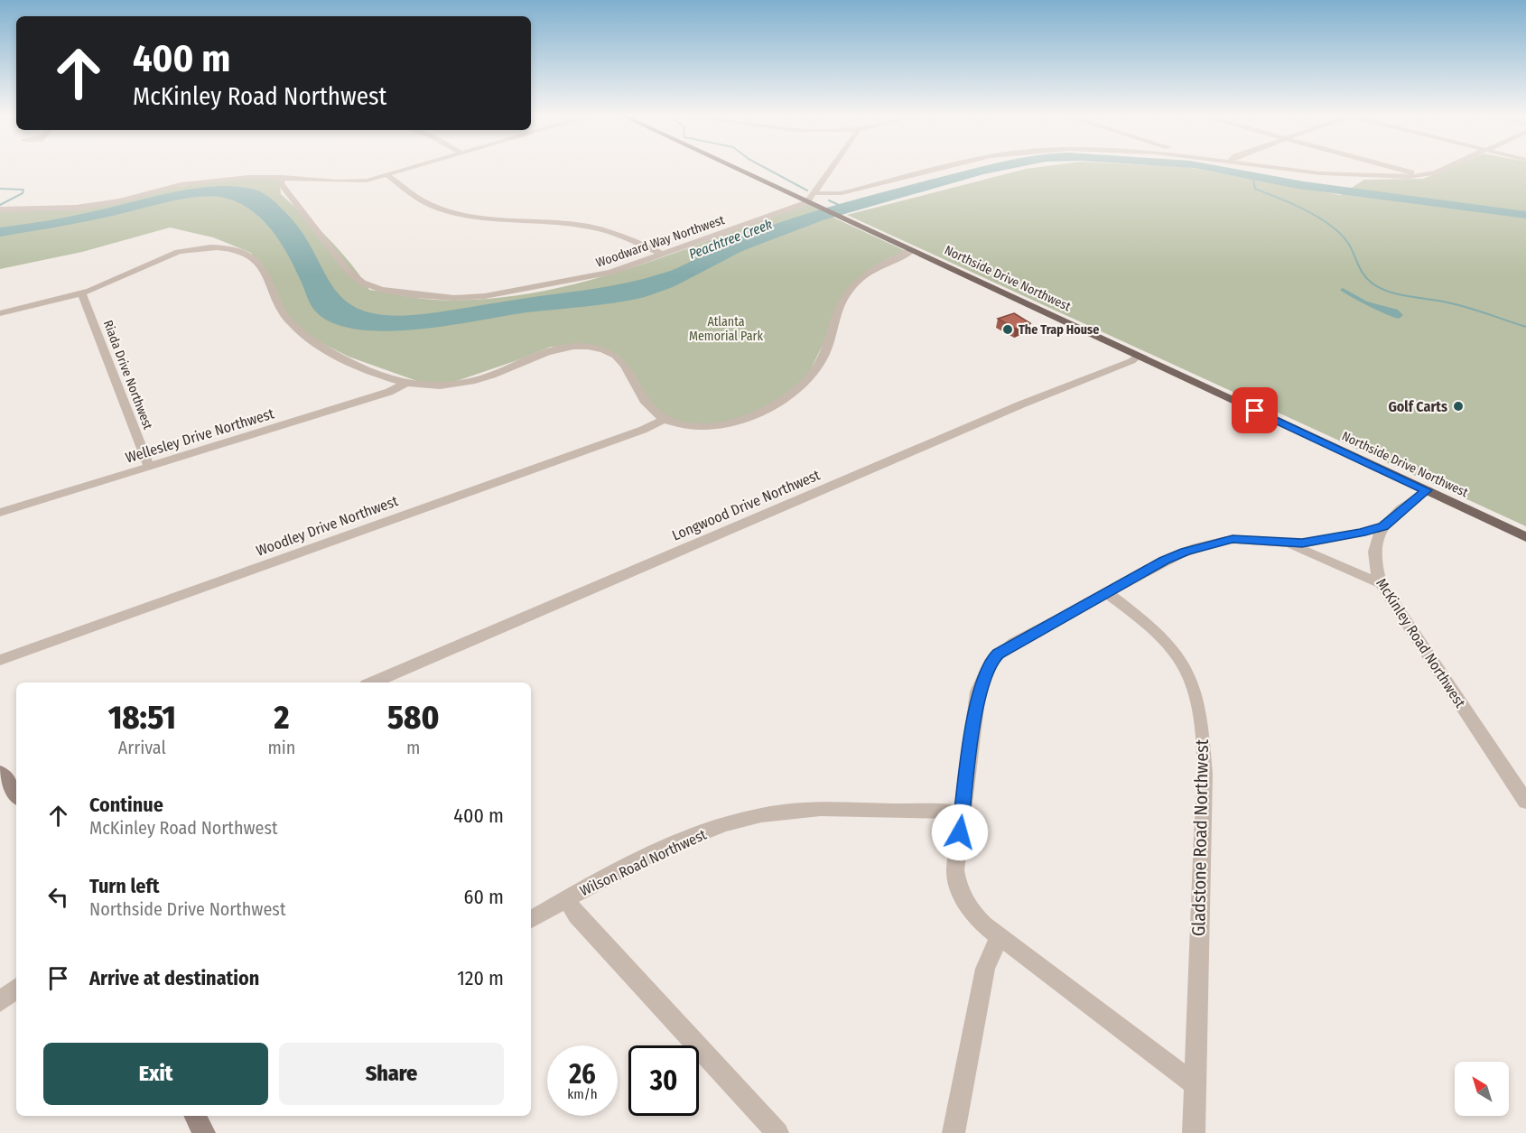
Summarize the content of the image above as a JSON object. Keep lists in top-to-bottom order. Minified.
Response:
{"streets":{"main road":["Northside Drive Northwest"],"street":["Woodward Way Northwest","Riada Drive Northwest","Wellesley Drive Northwest","Longwood Drive Northwest","Woodley Drive Northwest","McKinley Road Northwest","Gladstone Road Northwest","Wilson Road Northwest"]},"crossings":[["Woodward Way Northwest","Northside Drive Northwest"],["Northside Drive Northwest","Longwood Drive Northwest"],["Northside Drive Northwest","McKinley Road Northwest"],["Riada Drive Northwest","Wellesley Drive Northwest"]],"water":["Peachtree Creek"],"parks":["Atlanta Memorial Park"],"places":["The Trap House","Golf Carts"],"north":"top left","page":{"turn":["400 m","McKinley Road Northwest"],"eta":["18:51","Arrival","2","min","580","m"],"list":[{"name":"Continue","note":"McKinley Road Northwest","value":"400 m"},{"name":"Turn left","note":"Northside Drive Northwest","value":"60 m"},{"name":"Arrive at destination","value":"120 m"}],"buttons":["Exit","Share"],"speed":"26 km/h","limit":"30"}}
